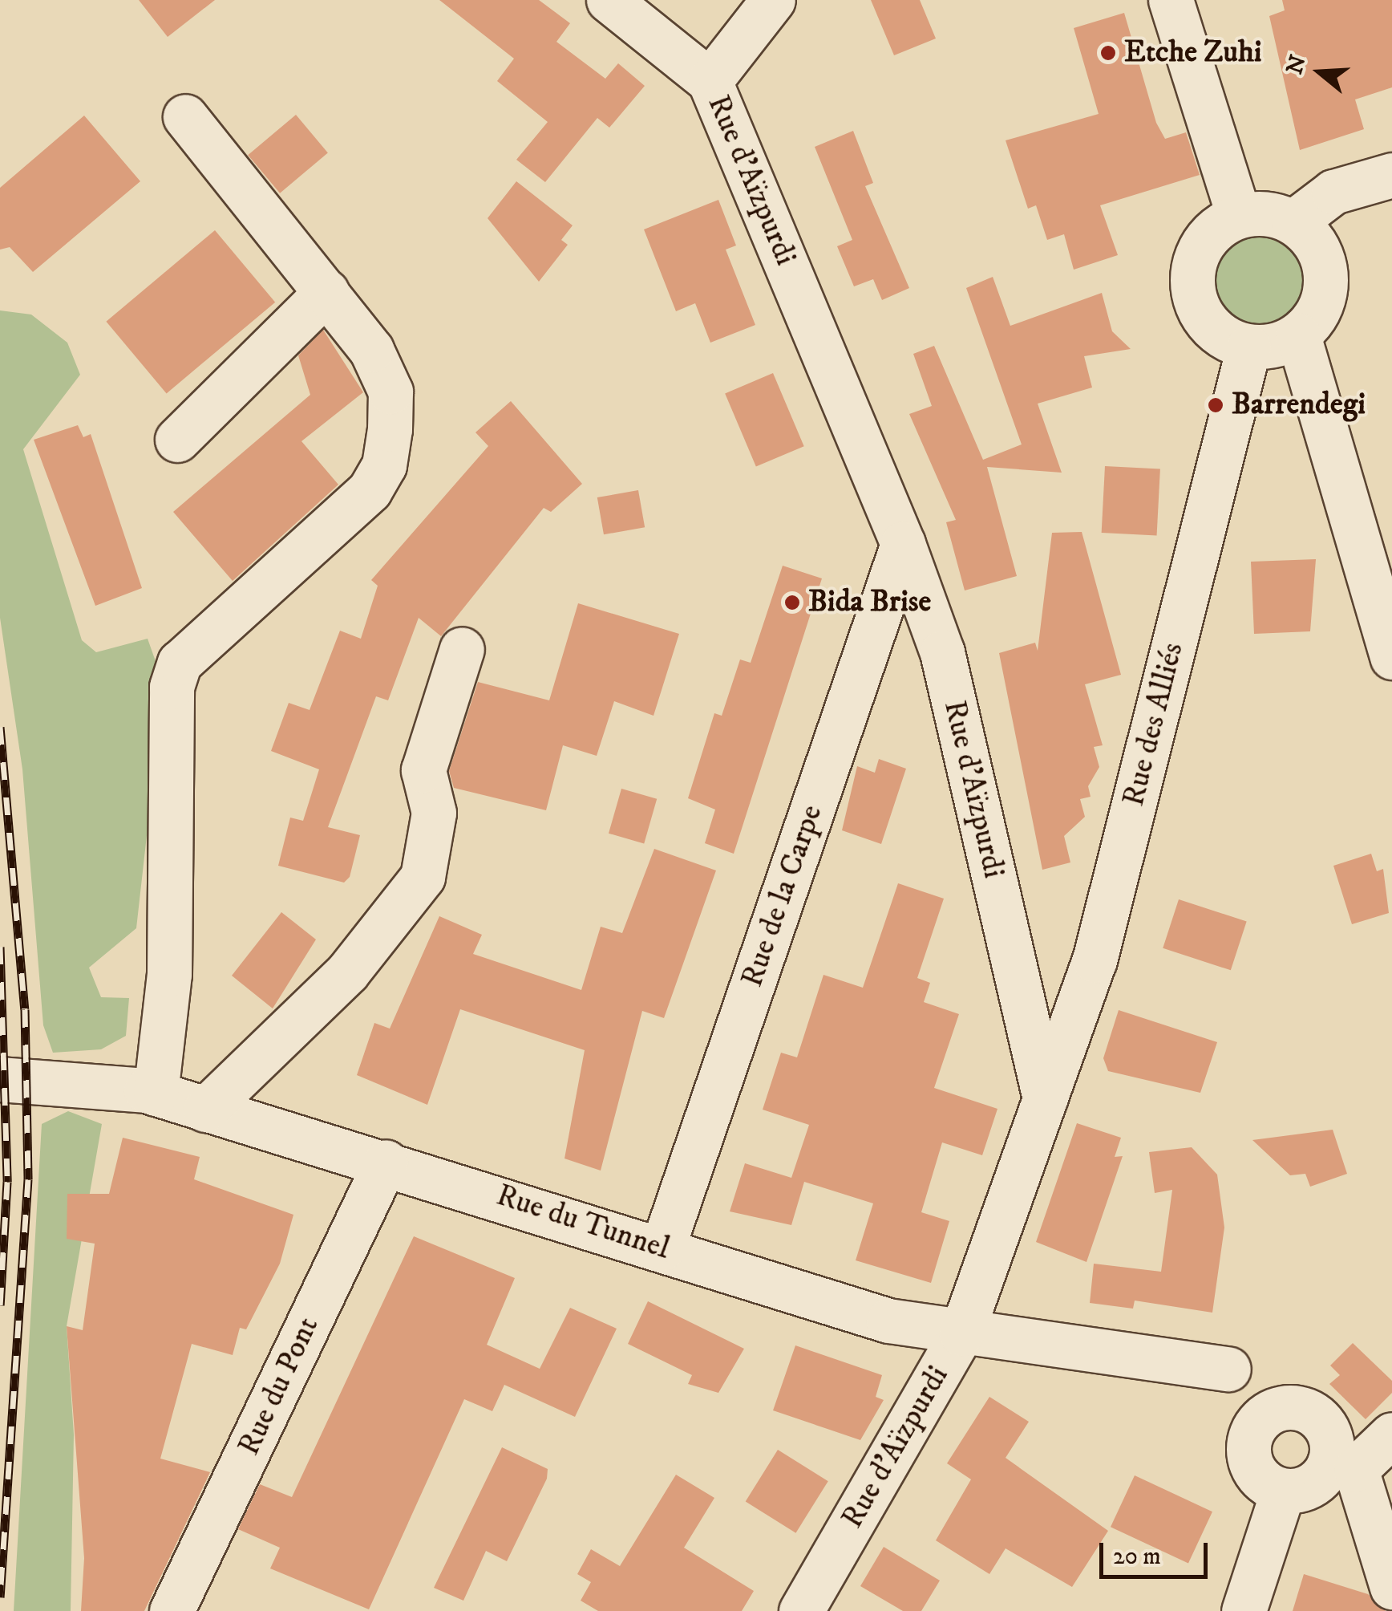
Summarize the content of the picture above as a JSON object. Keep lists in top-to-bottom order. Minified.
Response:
{"streets":{"street":["Rue d'Aïzpurdi","Rue des Alliés","Rue de la Carpe","Rue du Tunnel","Rue du Pont"]},"crossings":[["Rue d'Aïzpurdi","Rue des Alliés"],["Rue d'Aïzpurdi","Rue de la Carpe"],["Rue d'Aïzpurdi","Rue du Tunnel"],["Rue de la Carpe","Rue du Tunnel"],["Rue du Tunnel","Rue du Pont"]],"places":["Etche Zuhi","Barrendegi","Bida Brise"],"scale_bar":"20 m","north":"left"}
